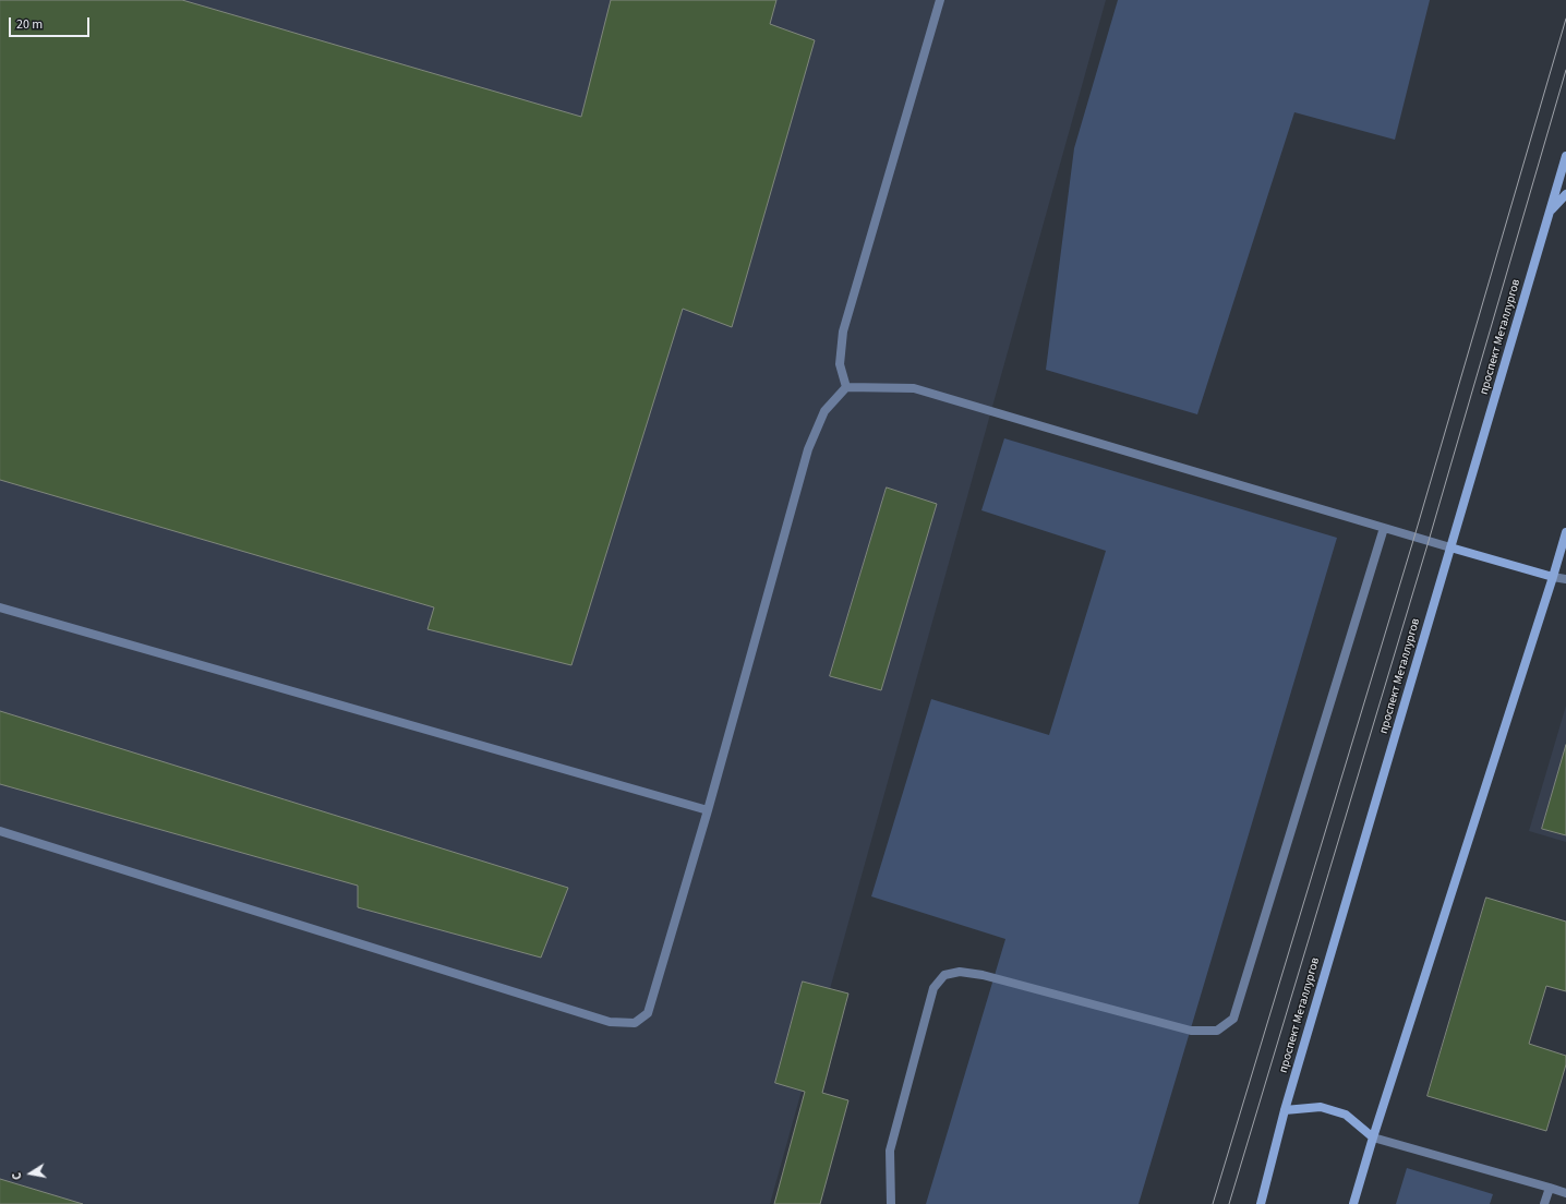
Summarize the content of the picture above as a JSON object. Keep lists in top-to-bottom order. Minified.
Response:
{"streets":{"street":["проспект Металлургов"]},"scale_bar":"20 m","north":"left"}
